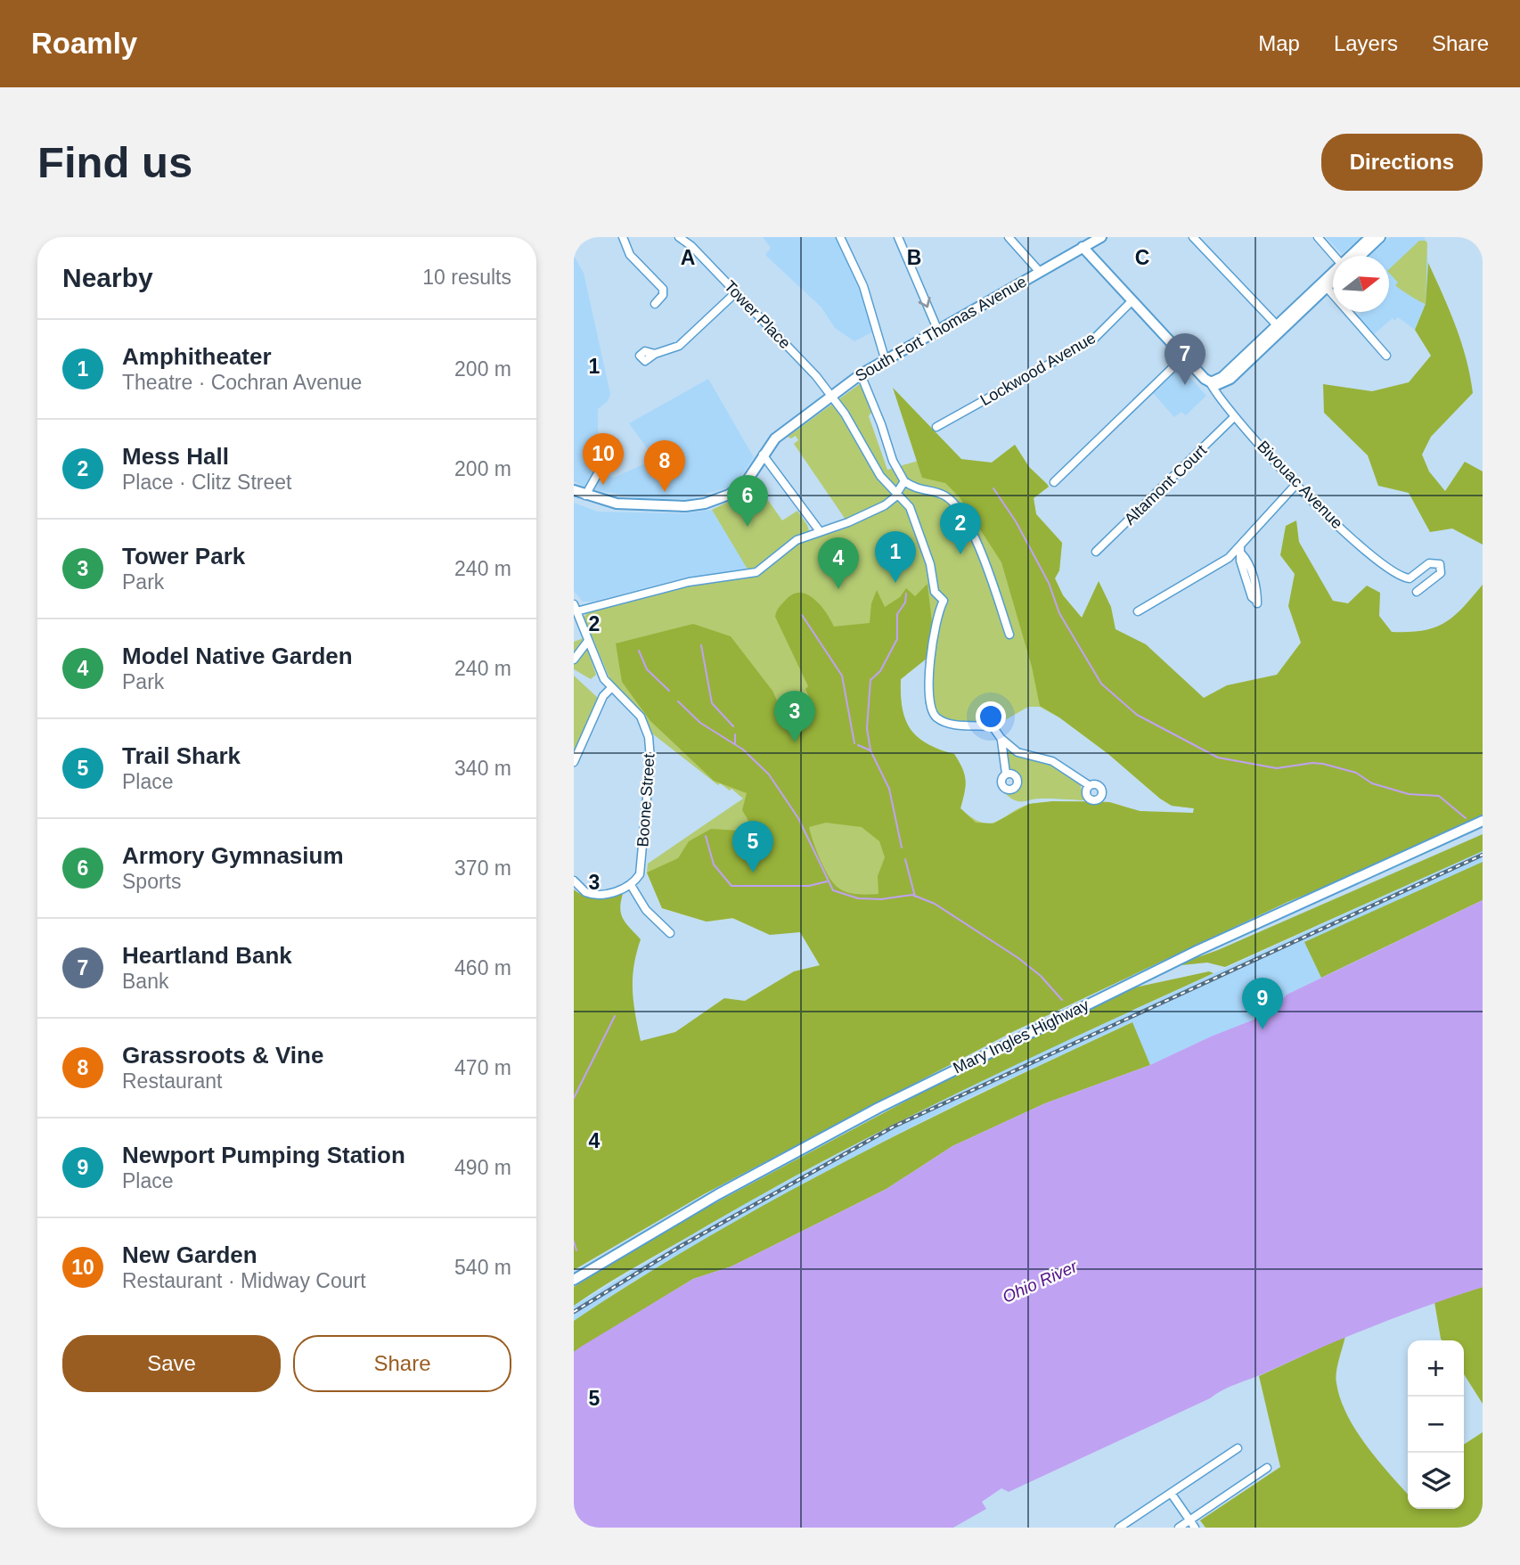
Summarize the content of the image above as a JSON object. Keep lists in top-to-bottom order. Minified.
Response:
{"streets":{"main road":["South Fort Thomas Avenue","Mary Ingles Highway"],"street":["Tower Place","Lockwood Avenue","Altamont Court","Bivouac Avenue","Boone Street"]},"crossings":[["Tower Place","South Fort Thomas Avenue"],["Altamont Court","Bivouac Avenue"]],"water":["Ohio River"],"north":"right","page":{"header":"Roamly","nav":["Map","Layers","Share"],"buttons":["Directions",["Save","Share"]],"title":"Find us","heading":["Nearby","10 results"],"list":[{"mark":"1","name":"Amphitheater","note":"Theatre · Cochran Avenue","value":"200 m"},{"mark":"2","name":"Mess Hall","note":"Place · Clitz Street","value":"200 m"},{"mark":"3","name":"Tower Park","note":"Park","value":"240 m"},{"mark":"4","name":"Model Native Garden","note":"Park","value":"240 m"},{"mark":"5","name":"Trail Shark","note":"Place","value":"340 m"},{"mark":"6","name":"Armory Gymnasium","note":"Sports","value":"370 m"},{"mark":"7","name":"Heartland Bank","note":"Bank","value":"460 m"},{"mark":"8","name":"Grassroots & Vine","note":"Restaurant","value":"470 m"},{"mark":"9","name":"Newport Pumping Station","note":"Place","value":"490 m"},{"mark":"10","name":"New Garden","note":"Restaurant · Midway Court","value":"540 m"}],"pins":["7","10","8","6","2","1","4","3","5","9"],"map_buttons":["+","−"]},"grid":{"columns":["A","B","C"],"rows":["1","2","3","4","5"]}}
